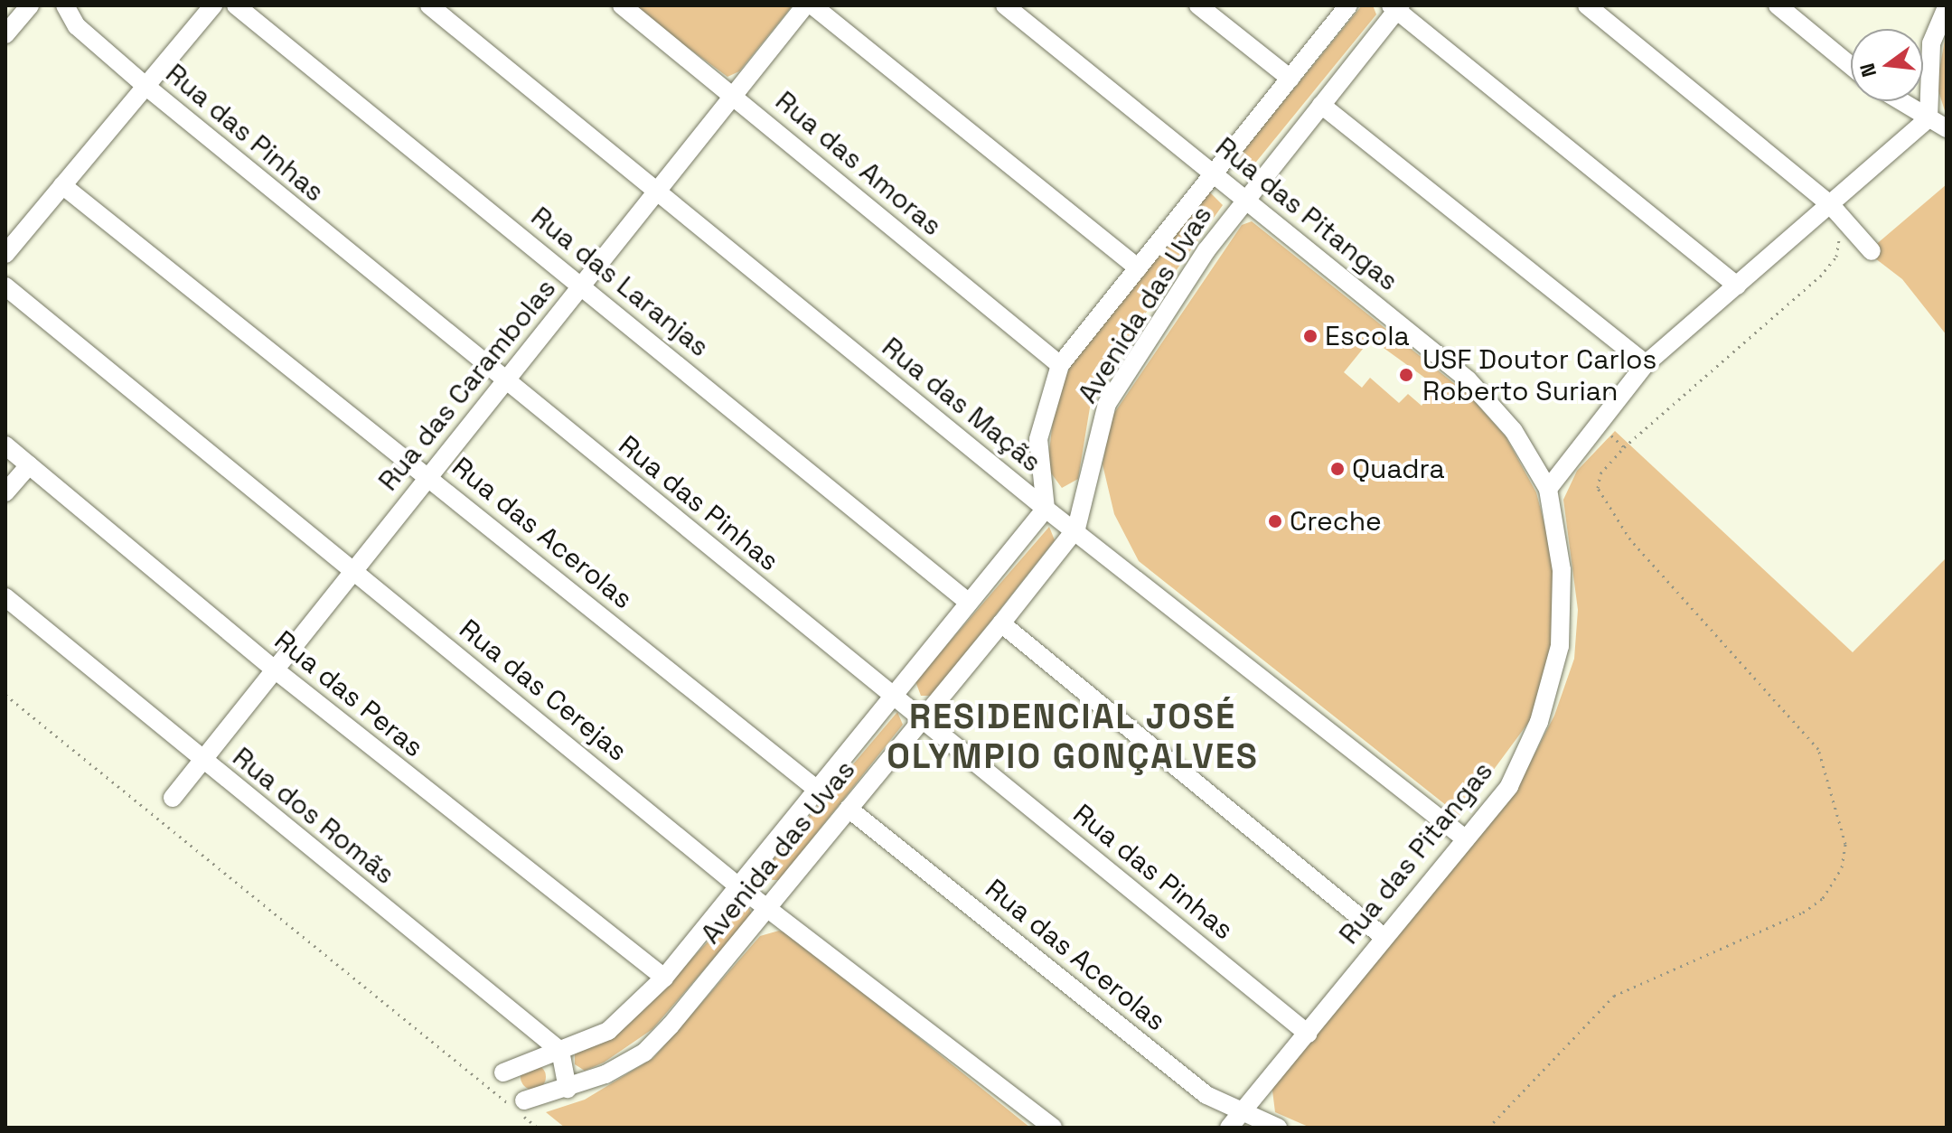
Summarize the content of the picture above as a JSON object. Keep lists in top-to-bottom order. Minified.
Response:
{"streets":{"street":["Rua das Pinhas","Rua das Amoras","Rua das Pitangas","Rua das Laranjas","Avenida das Uvas","Rua das Carambolas","Rua das Maçãs","Rua das Acerolas","Rua das Cerejas","Rua das Peras","Rua dos Romãs"]},"crossings":[["Rua das Pinhas","Rua das Pitangas"],["Rua das Pinhas","Avenida das Uvas"],["Rua das Pinhas","Rua das Carambolas"],["Rua das Amoras","Avenida das Uvas"],["Rua das Amoras","Rua das Carambolas"],["Rua das Pitangas","Avenida das Uvas"],["Rua das Pitangas","Rua das Maçãs"],["Rua das Pitangas","Rua das Acerolas"],["Rua das Laranjas","Avenida das Uvas"],["Rua das Laranjas","Rua das Carambolas"],["Avenida das Uvas","Rua das Maçãs"],["Avenida das Uvas","Rua das Acerolas"],["Avenida das Uvas","Rua das Cerejas"],["Avenida das Uvas","Rua das Peras"],["Avenida das Uvas","Rua dos Romãs"],["Rua das Carambolas","Rua das Maçãs"],["Rua das Carambolas","Rua das Acerolas"],["Rua das Carambolas","Rua das Cerejas"],["Rua das Carambolas","Rua das Peras"],["Rua das Carambolas","Rua dos Romãs"]],"districts":["RESIDENCIAL JOSÉ OLYMPIO GONÇALVES"],"places":["Escola","USF Doutor Carlos Roberto Surian","Quadra","Creche"],"north":"left"}
